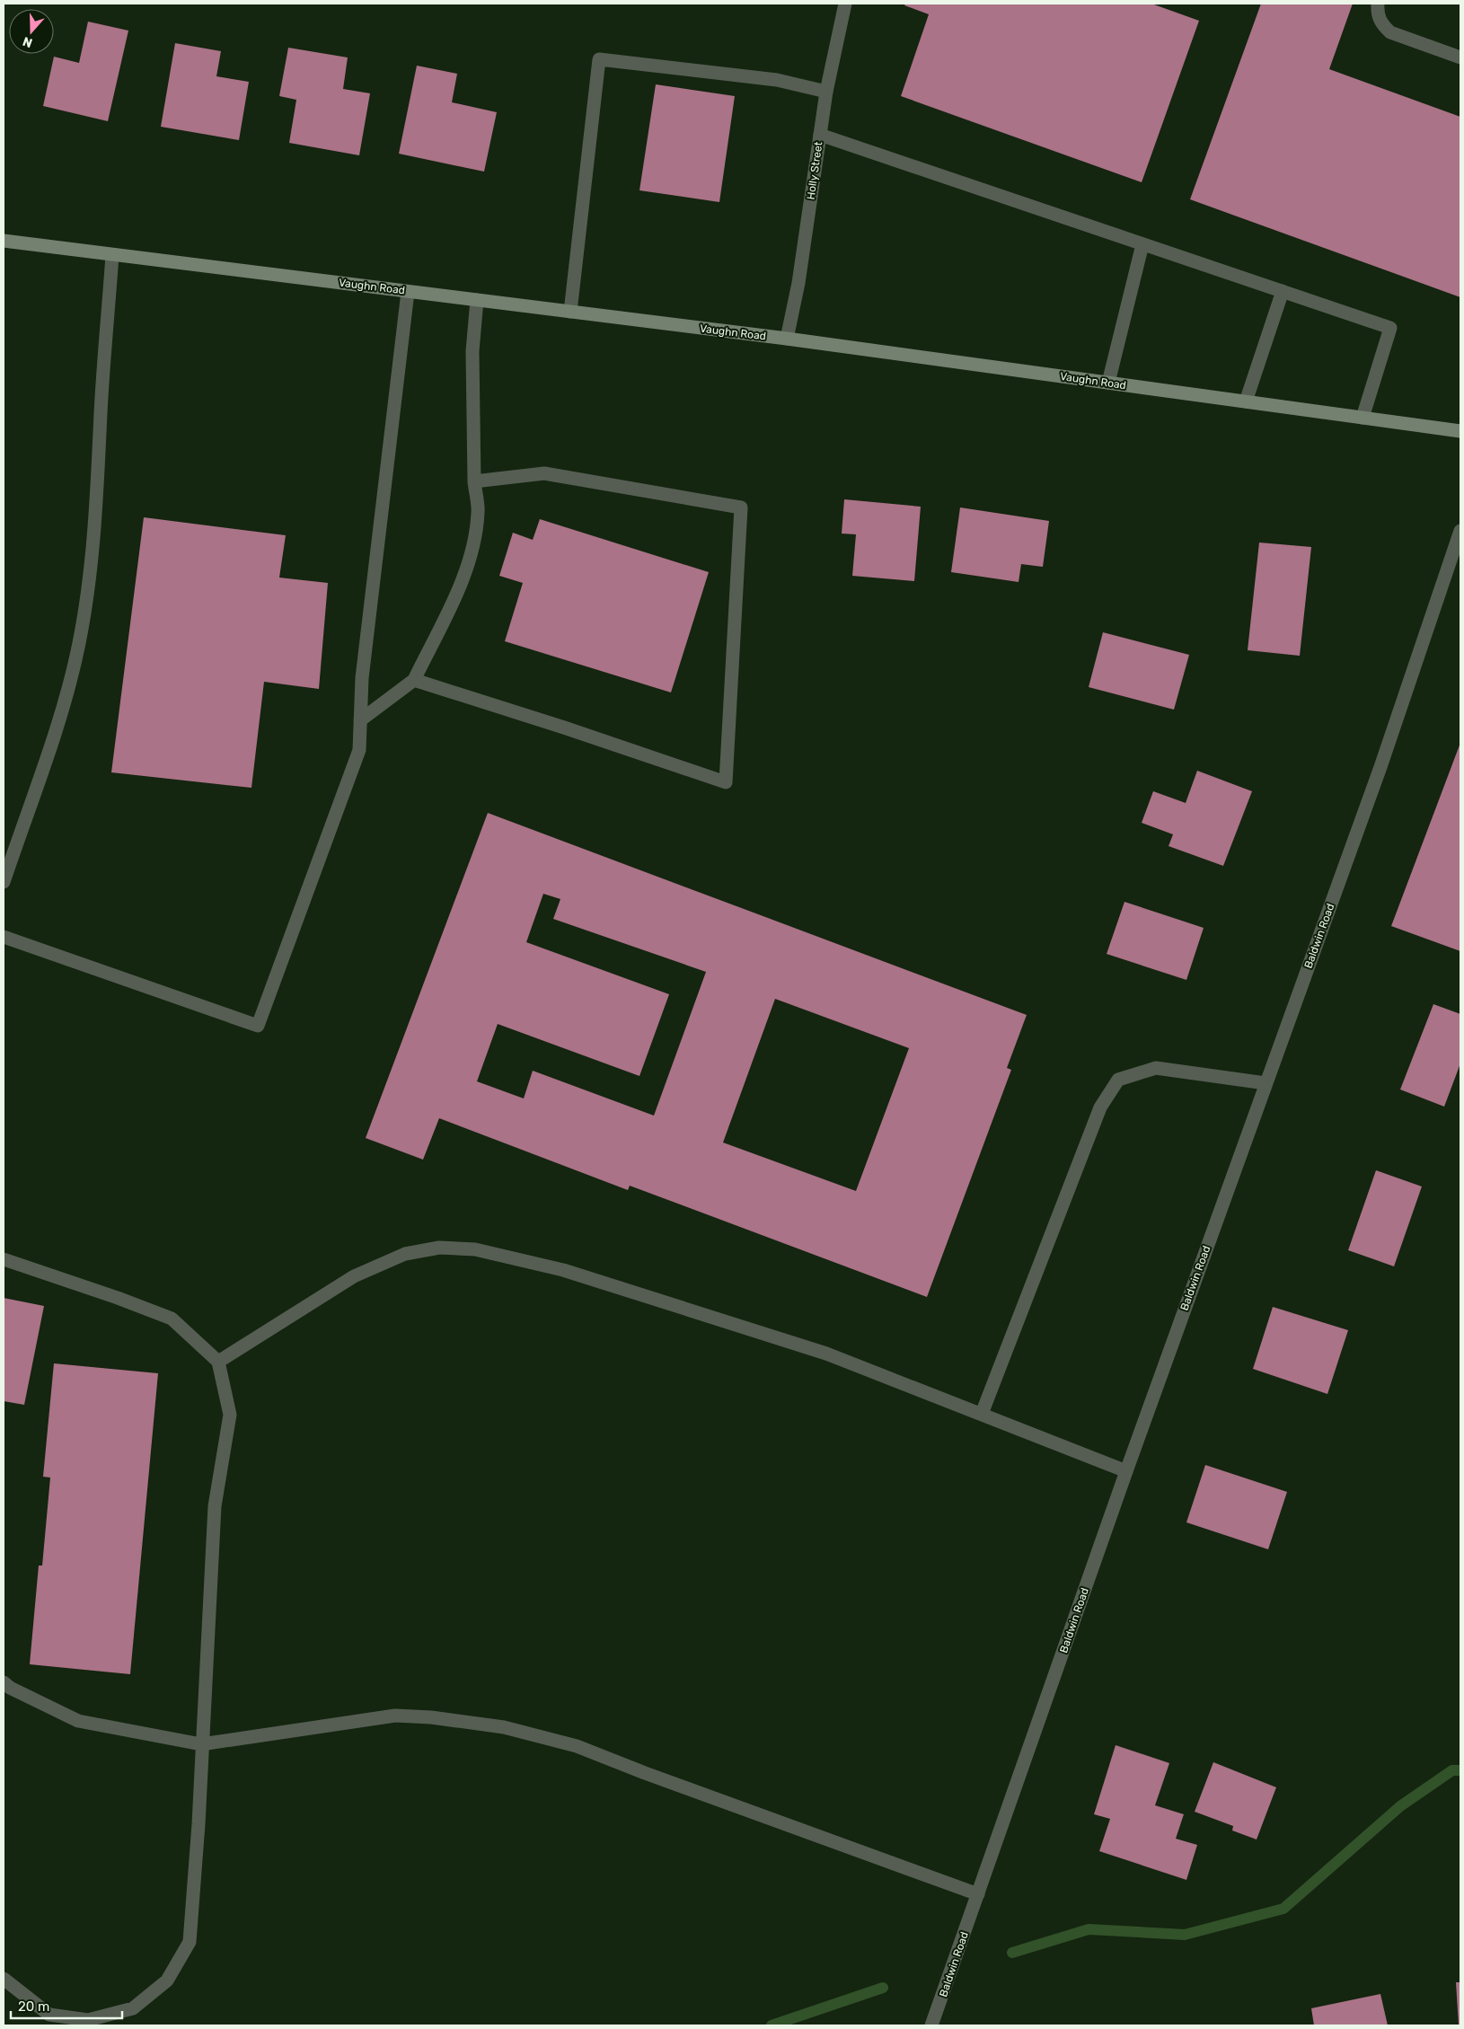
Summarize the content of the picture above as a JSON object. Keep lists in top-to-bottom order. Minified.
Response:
{"streets":{"street":["Holly Street","Vaughn Road","Baldwin Road"]},"crossings":[["Holly Street","Vaughn Road"]],"scale_bar":"20 m","north":"bottom"}
